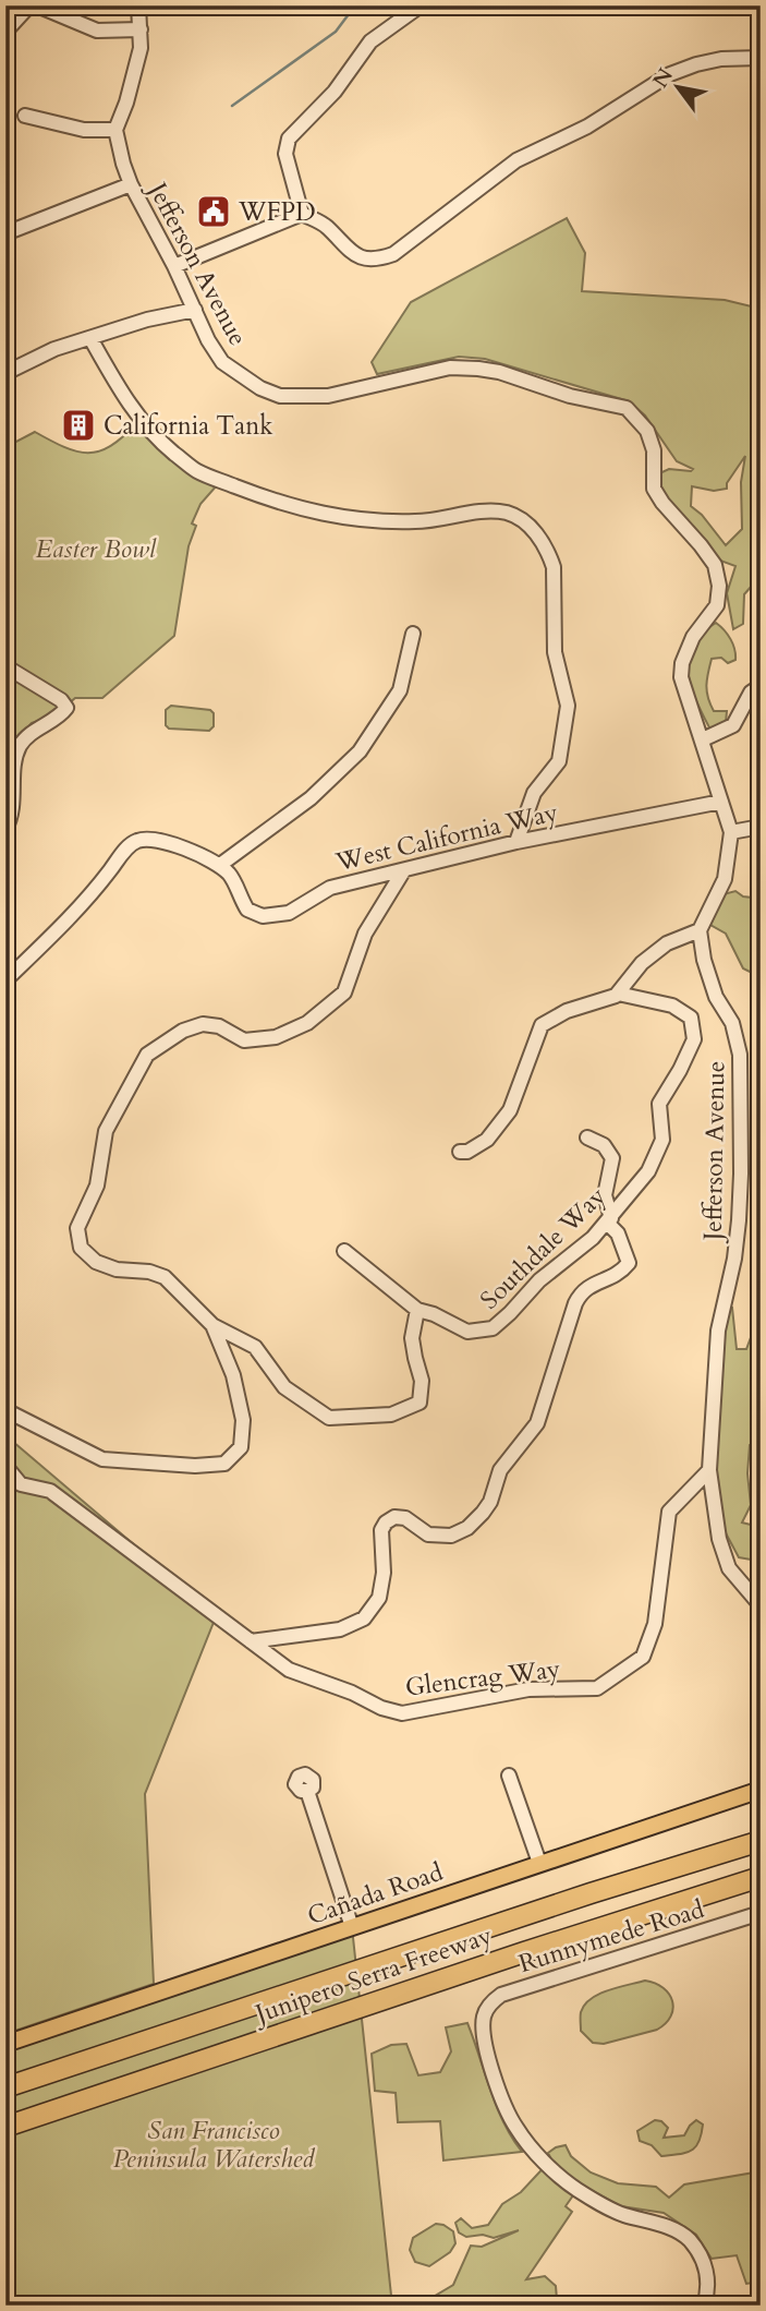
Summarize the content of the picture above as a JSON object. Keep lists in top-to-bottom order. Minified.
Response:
{"streets":{"highway":["Junipero Serra Freeway"],"main road":["Cañada Road"],"street":["Jefferson Avenue","West California Way","Southdale Way","Glencrag Way","Runnymede Road"]},"crossings":[["Jefferson Avenue","West California Way"],["Jefferson Avenue","Glencrag Way"]],"parks":["Easter Bowl","San Francisco Peninsula Watershed"],"places":{"public building":["WFPD"],"building":["California Tank"]},"north":"top left"}
